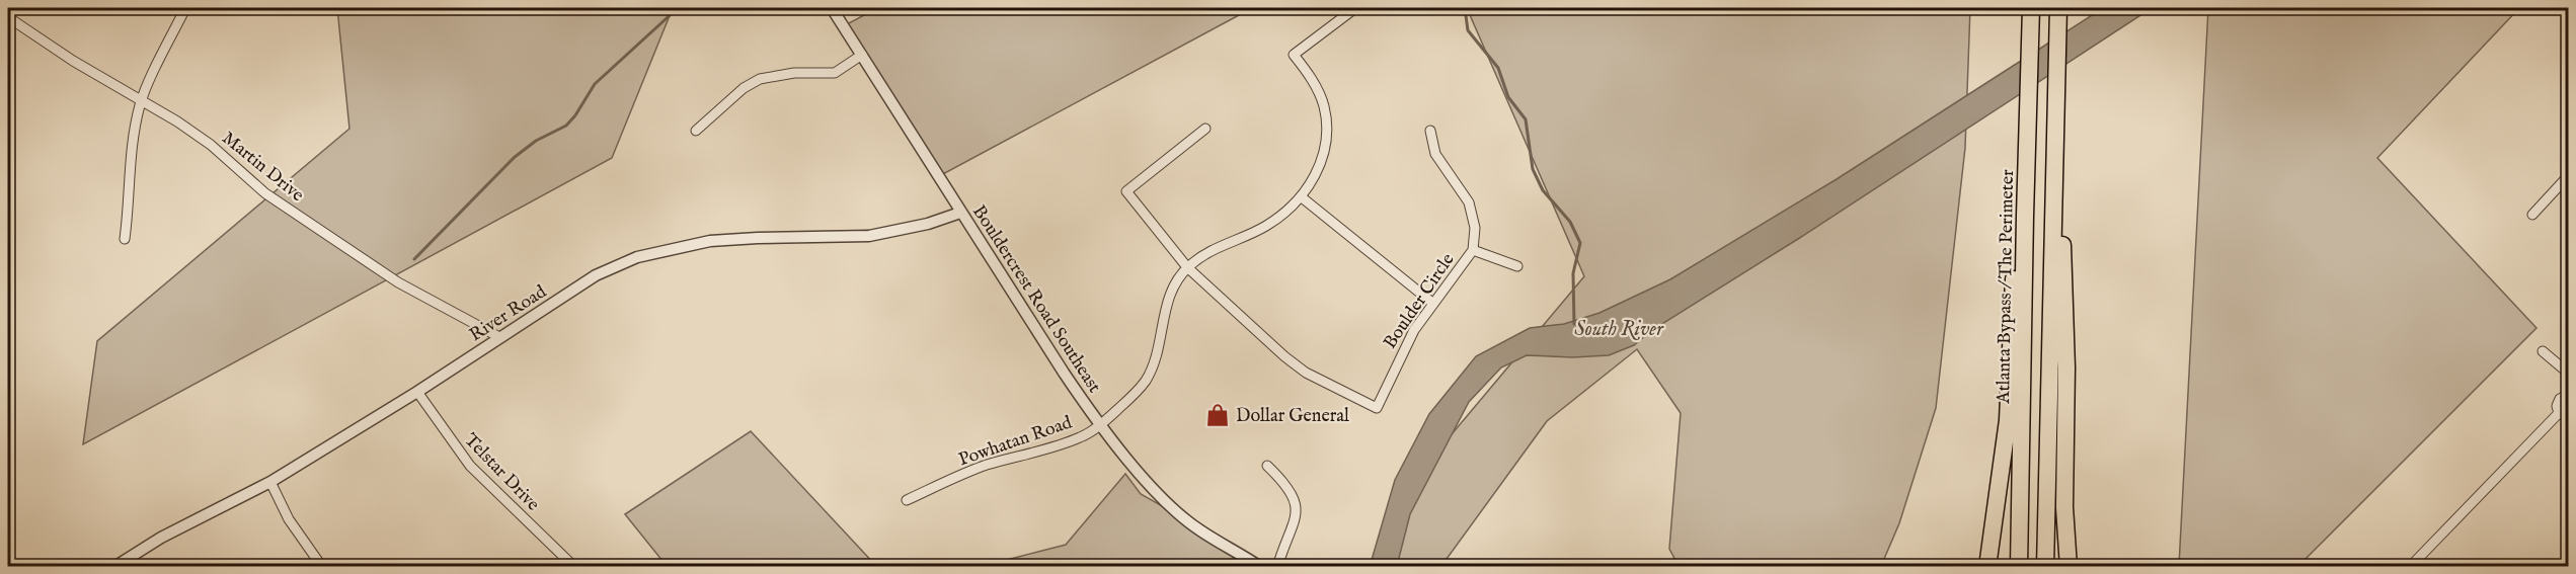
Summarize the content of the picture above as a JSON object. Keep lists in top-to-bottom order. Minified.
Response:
{"streets":{"highway":["Atlanta Bypass / The Perimeter"],"street":["Martin Drive","Bouldercrest Road Southeast","Boulder Circle","River Road","Powhatan Road","Telstar Drive"]},"crossings":[["Martin Drive","River Road"],["Bouldercrest Road Southeast","River Road"],["Bouldercrest Road Southeast","Powhatan Road"],["Boulder Circle","Powhatan Road"],["River Road","Telstar Drive"]],"water":["South River"],"places":{"shop":["Dollar General"]}}
